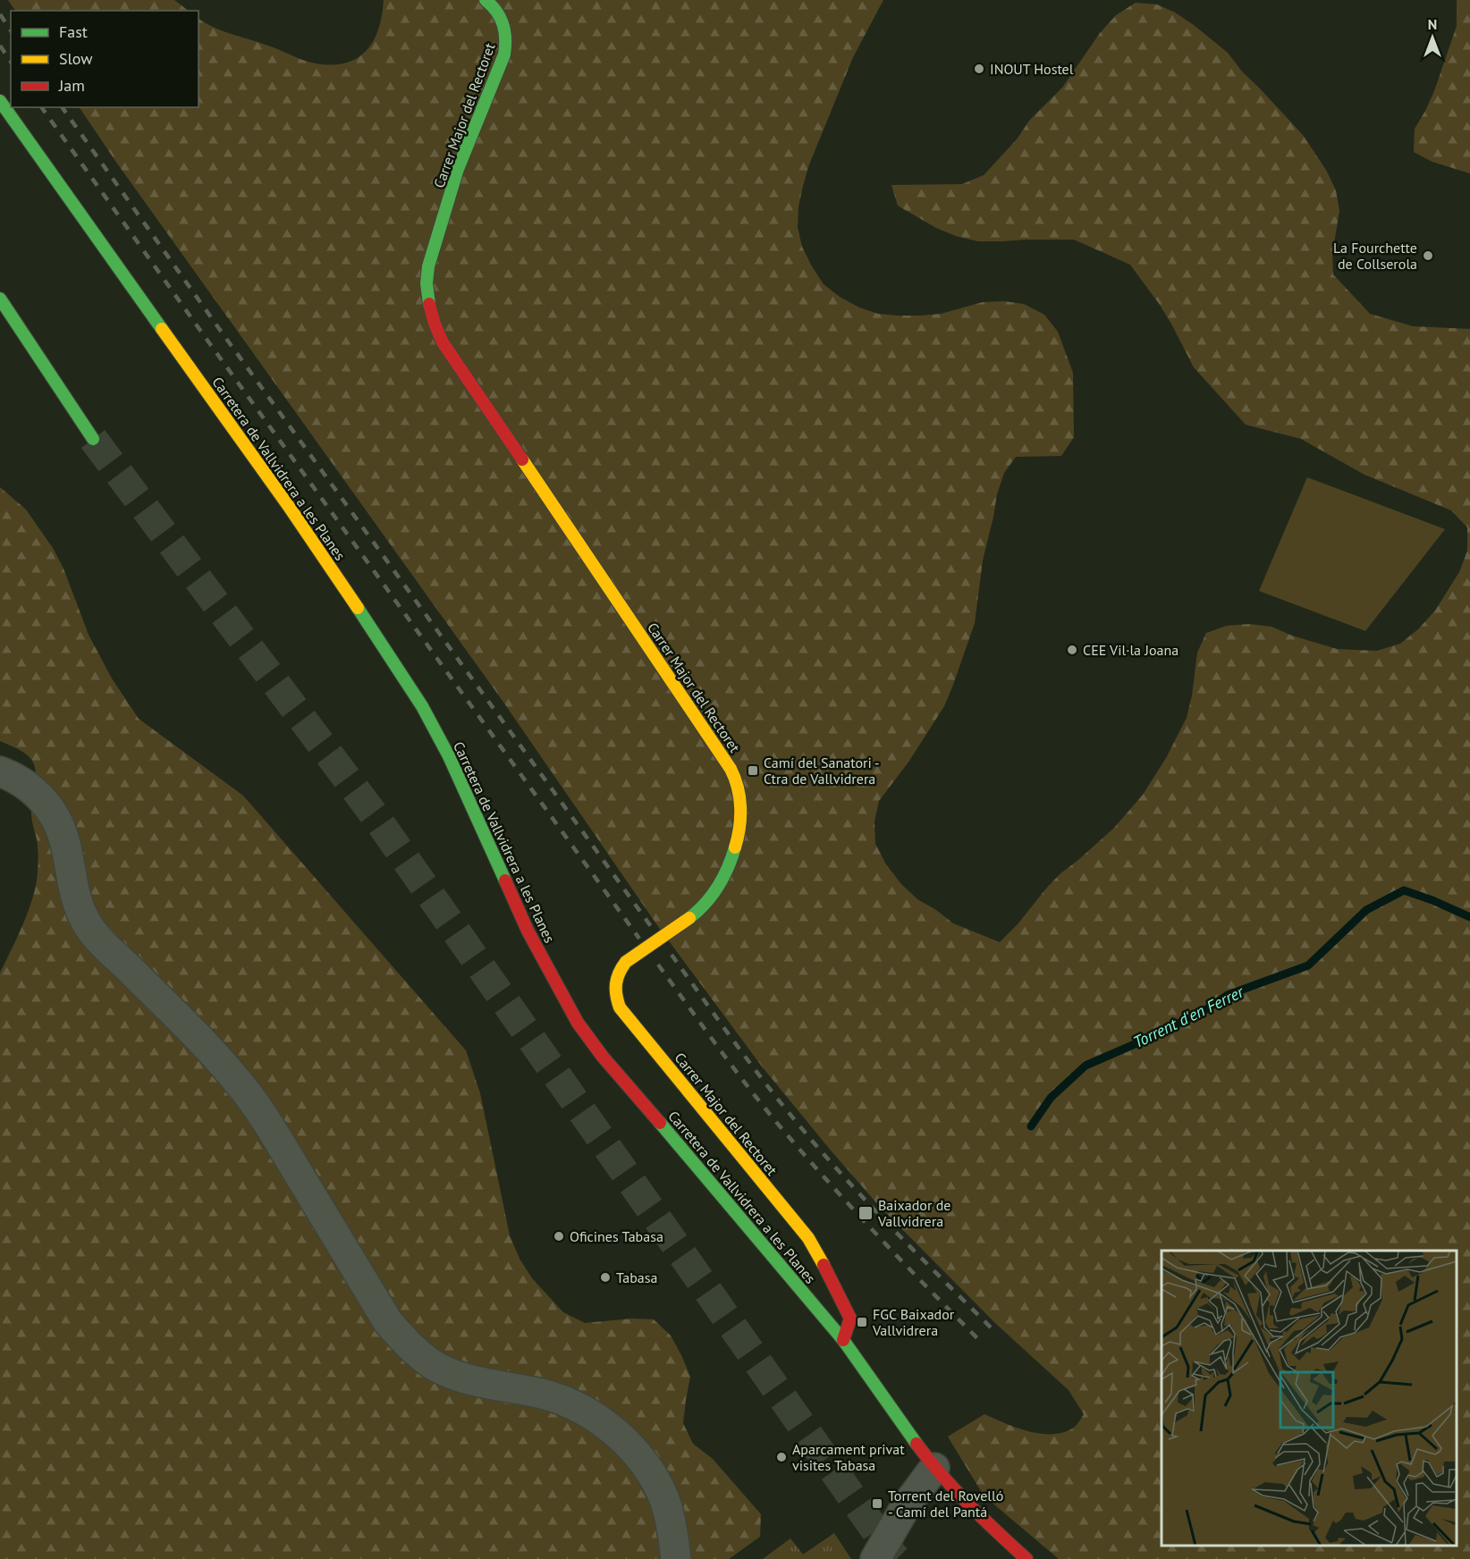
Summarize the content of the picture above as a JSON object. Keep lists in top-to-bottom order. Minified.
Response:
{"streets":{"main road":["Carrer Major del Rectoret","Carretera de Vallvidrera a les Planes"]},"crossings":[["Carrer Major del Rectoret","Carretera de Vallvidrera a les Planes"]],"water":["Torrent d'en Ferrer"],"places":{"other":["INOUT Hostel","La Fourchette de Collserola","CEE Vil·la Joana","Oficines Tabasa","Tabasa","Aparcament privat visites Tabasa"],"transit":["Camí del Sanatori - Ctra de Vallvidrera","Baixador de Vallvidrera","FGC Baixador Vallvidrera","Torrent del Rovelló - Camí del Pantá"]},"legend":["Fast","Slow","Jam"],"north":"top"}
